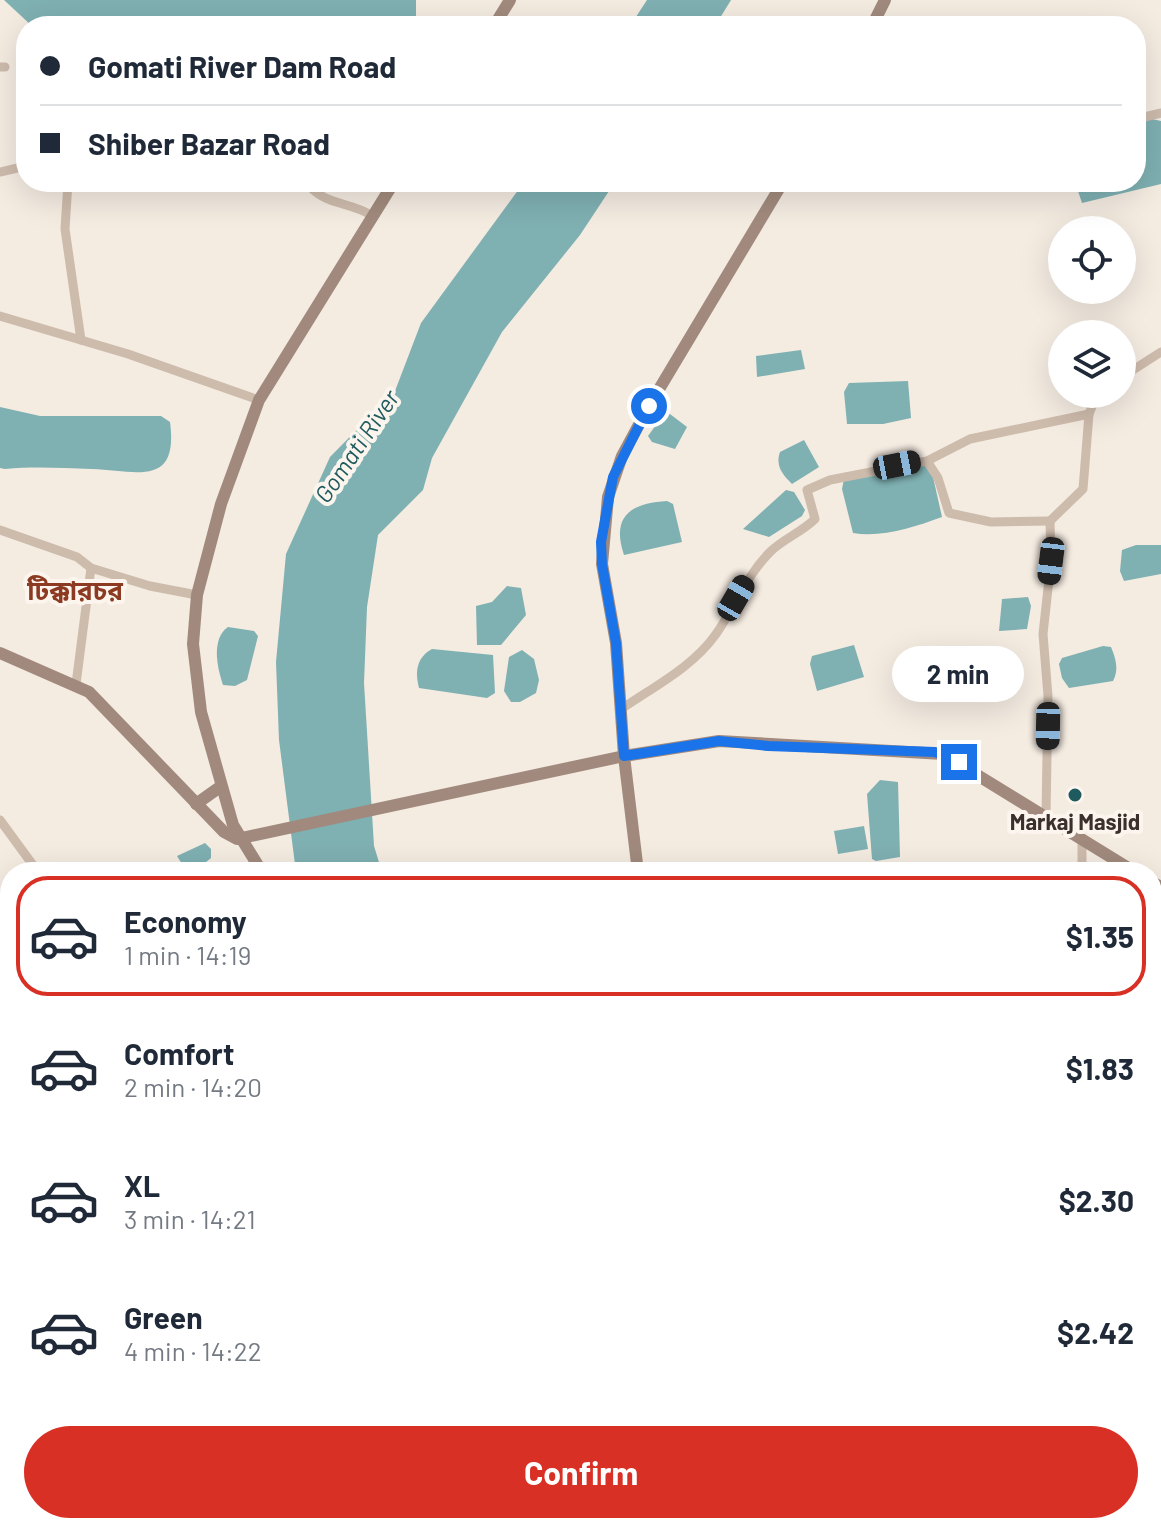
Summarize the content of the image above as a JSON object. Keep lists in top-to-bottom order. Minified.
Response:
{"districts":["টিক্কারচর"],"water":["Gomati River"],"places":["Markaj Masjid"],"page":{"banner":["Gomati River Dam Road","Shiber Bazar Road"],"bubble":"2 min","list":[{"name":"Economy","note":"1 min · 14:19","value":"$1.35"},{"name":"Comfort","note":"2 min · 14:20","value":"$1.83"},{"name":"XL","note":"3 min · 14:21","value":"$2.30"},{"name":"Green","note":"4 min · 14:22","value":"$2.42"}],"buttons":"Confirm"}}
